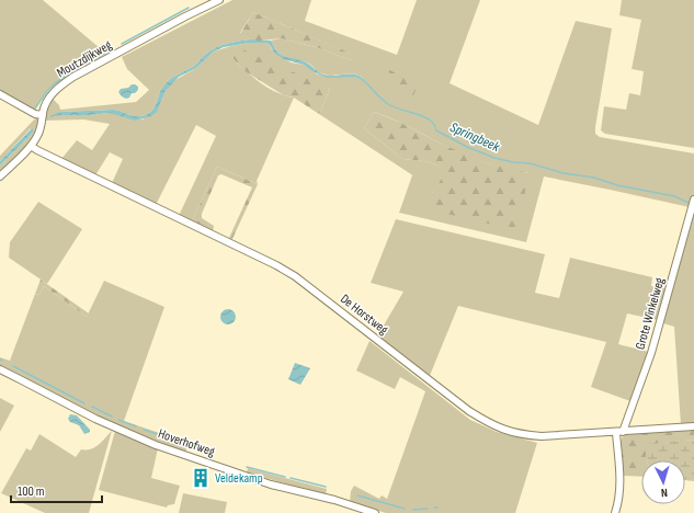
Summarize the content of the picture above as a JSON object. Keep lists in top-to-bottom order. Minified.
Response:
{"streets":{"street":["Moutzdijkweg","Grote Winkelweg","De Horstweg","Hoverhofweg"]},"crossings":[["Moutzdijkweg","De Horstweg"],["Grote Winkelweg","De Horstweg"]],"water":["Springbeek"],"places":{"building":["Veldekamp"]},"scale_bar":"100 m","north":"bottom"}
